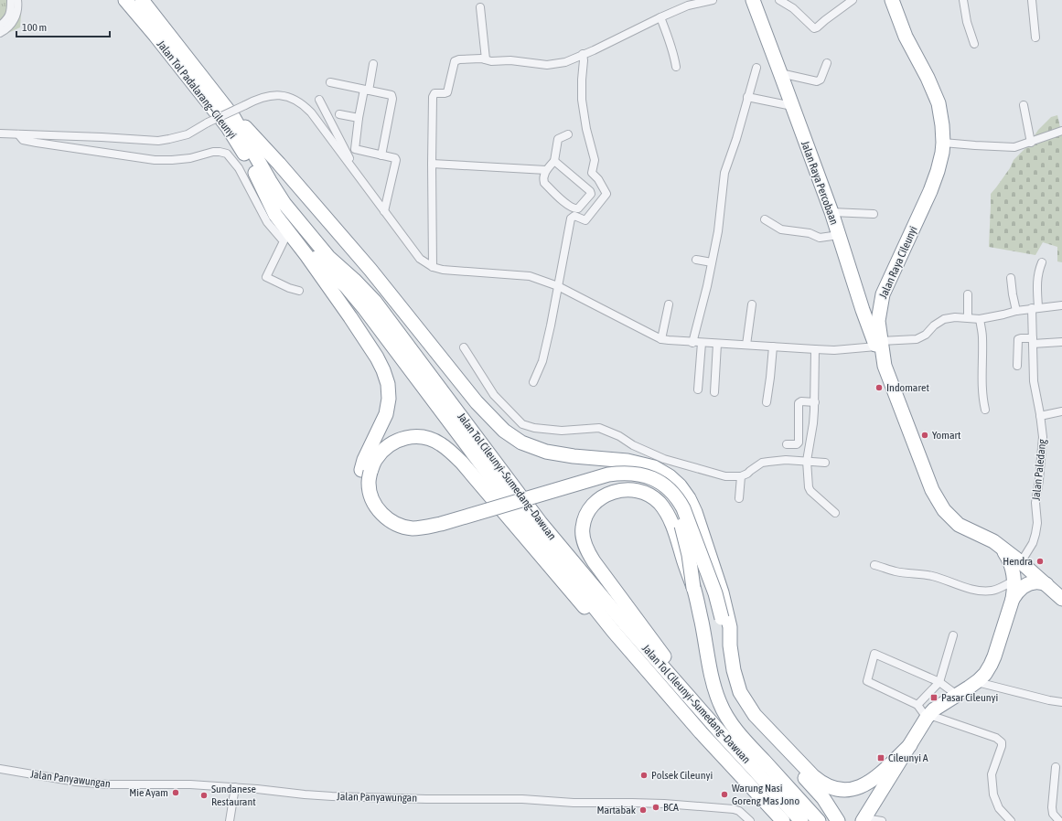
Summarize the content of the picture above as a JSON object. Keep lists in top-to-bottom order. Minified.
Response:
{"streets":{"highway":["Jalan Tol Padalarang–Cileunyi","Jalan Raya Percobaan","Jalan Raya Cileunyi","Jalan Tol Cileunyi–Sumedang–Dawuan"],"street":["Jalan Paledang","Jalan Panyawungan"]},"crossings":[["Jalan Tol Padalarang–Cileunyi","Jalan Tol Cileunyi–Sumedang–Dawuan"],["Jalan Raya Percobaan","Jalan Raya Cileunyi"]],"places":{"other":["Indomaret","Yomart","Hendra","Polsek Cileunyi","Mie Ayam","Warung Nasi Goreng Mas Jono","Sundanese Restaurant","BCA","Martabak"],"transit":["Pasar Cileunyi","Cileunyi A"]},"scale_bar":"100 m"}
